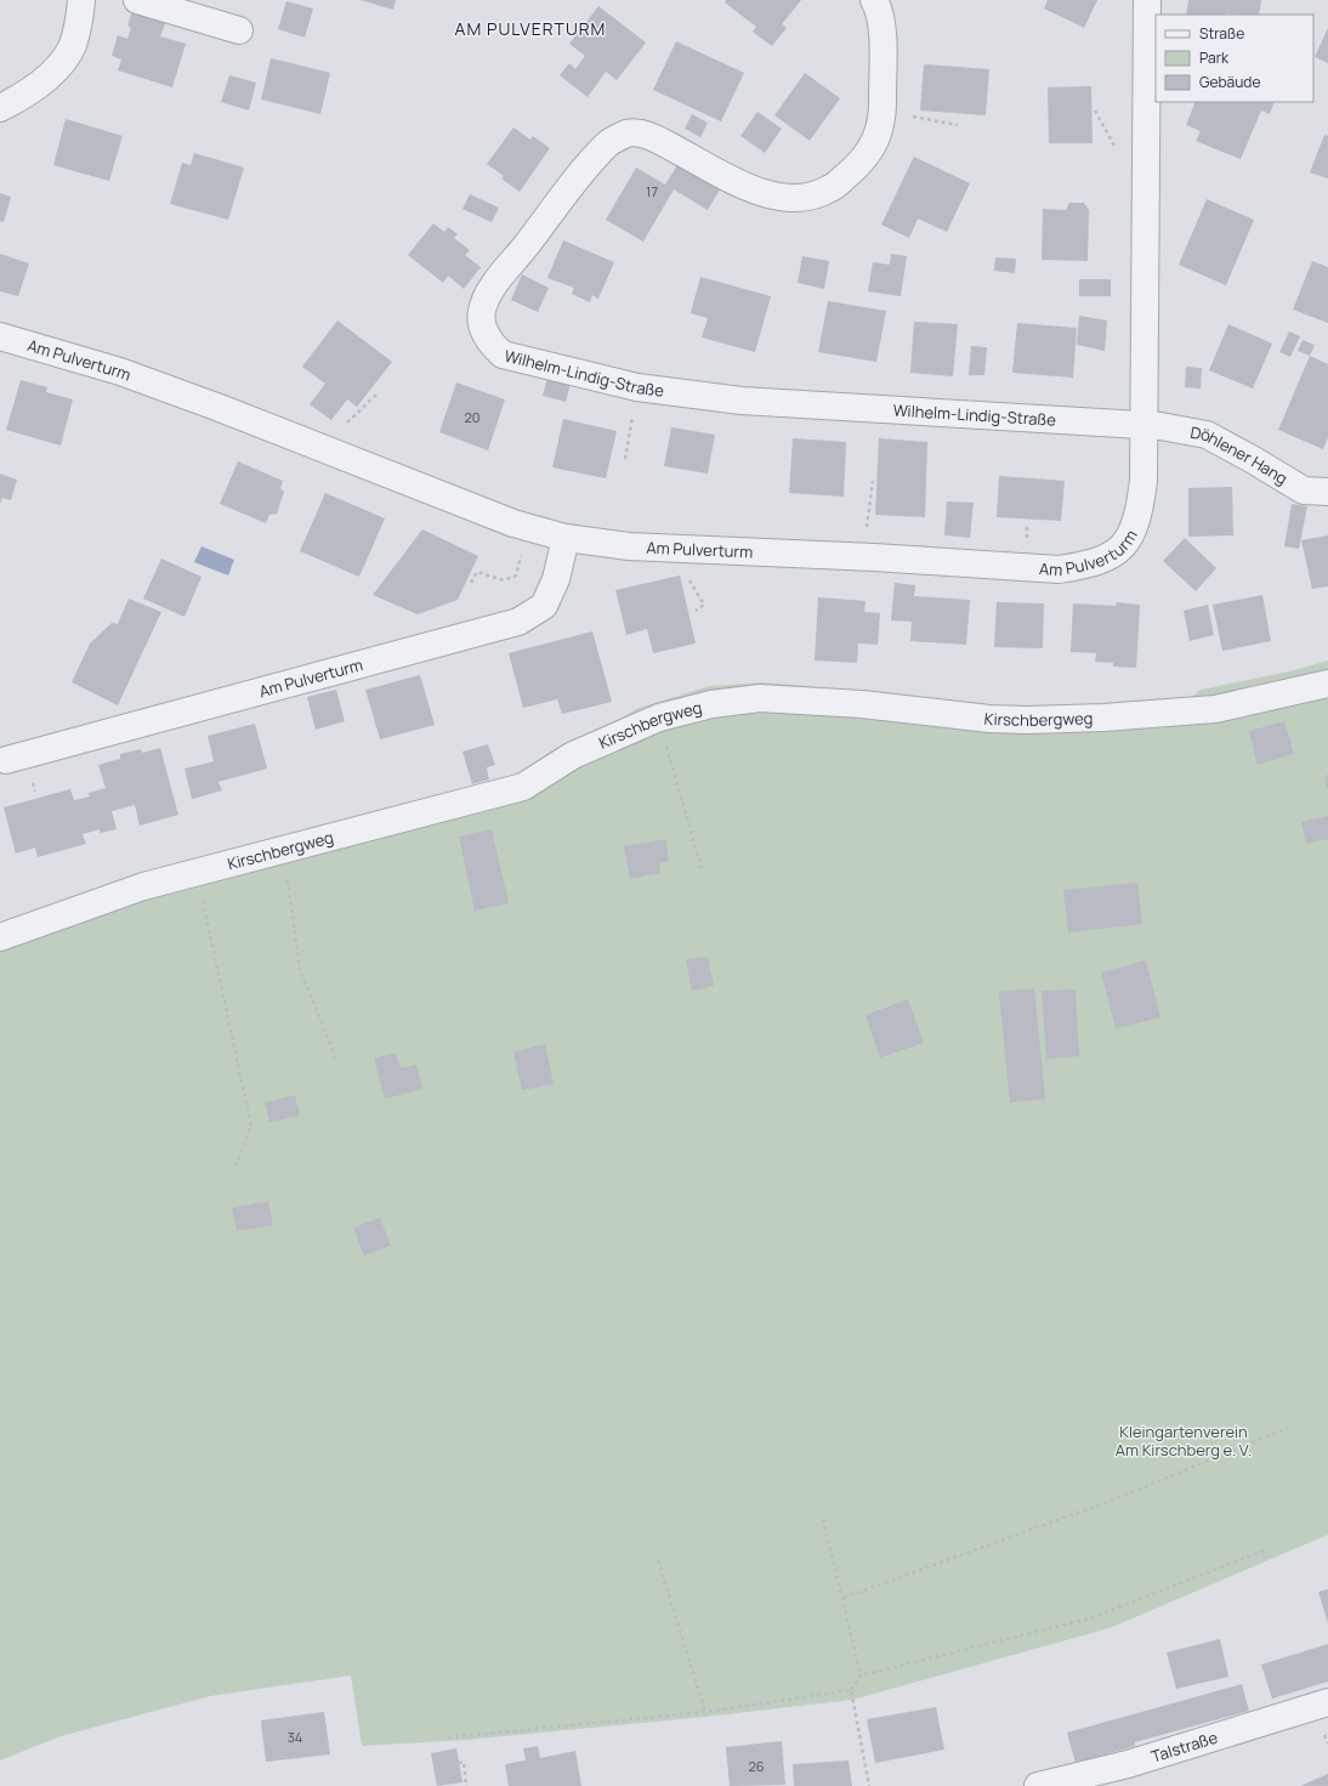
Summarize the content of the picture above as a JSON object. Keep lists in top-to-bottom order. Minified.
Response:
{"streets":{"street":["Am Pulverturm","Wilhelm-Lindig-Straße","Döhlener Hang","Kirschbergweg","Talstraße"]},"crossings":[["Am Pulverturm","Wilhelm-Lindig-Straße"],["Am Pulverturm","Döhlener Hang"],["Wilhelm-Lindig-Straße","Döhlener Hang"]],"districts":["AM PULVERTURM"],"parks":["Kleingartenverein Am Kirschberg e. V."],"house_numbers":["17","20","34","26"],"legend":["Straße","Park","Gebäude"]}
